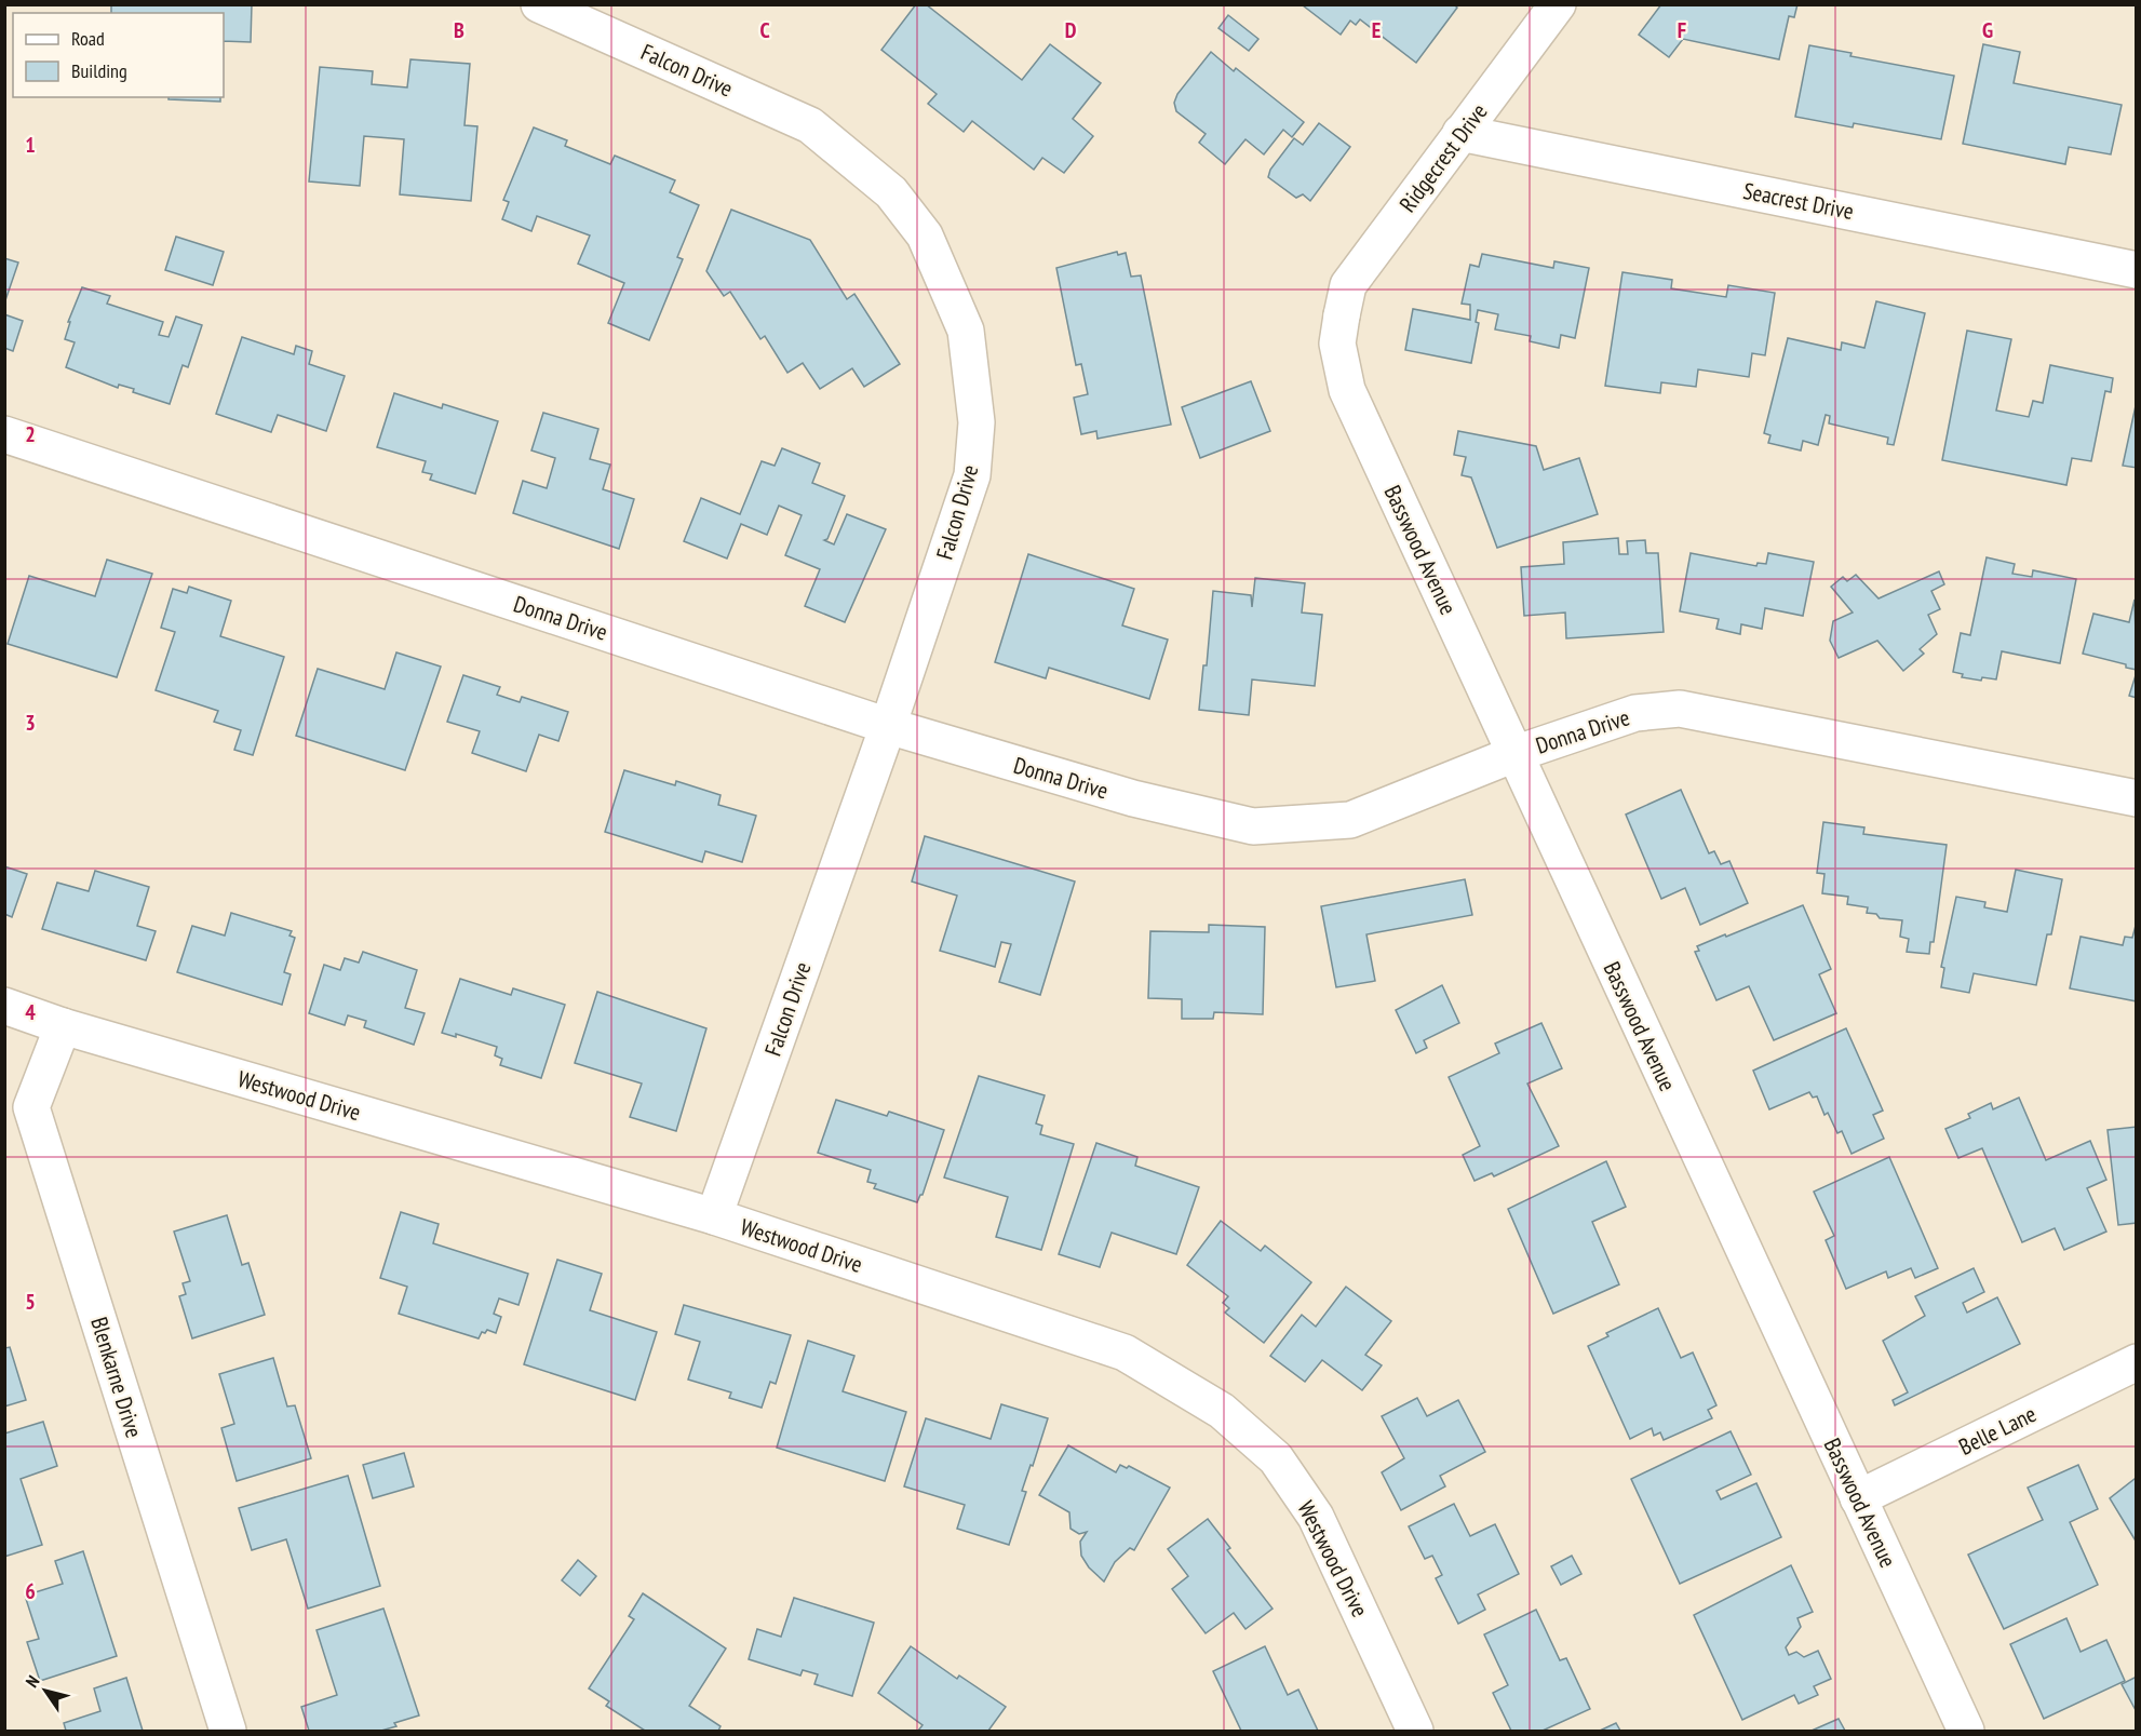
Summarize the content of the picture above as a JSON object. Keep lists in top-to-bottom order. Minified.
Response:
{"streets":{"street":["Falcon Drive","Ridgecrest Drive","Seacrest Drive","Basswood Avenue","Donna Drive","Westwood Drive","Blenkarne Drive","Belle Lane"]},"crossings":[["Falcon Drive","Donna Drive"],["Falcon Drive","Westwood Drive"],["Ridgecrest Drive","Seacrest Drive"],["Ridgecrest Drive","Basswood Avenue"],["Basswood Avenue","Donna Drive"],["Basswood Avenue","Belle Lane"],["Westwood Drive","Blenkarne Drive"]],"legend":["Road","Building"],"north":"top left","grid":{"columns":["B","C","D","E","F","G"],"rows":["1","2","3","4","5","6"]}}
